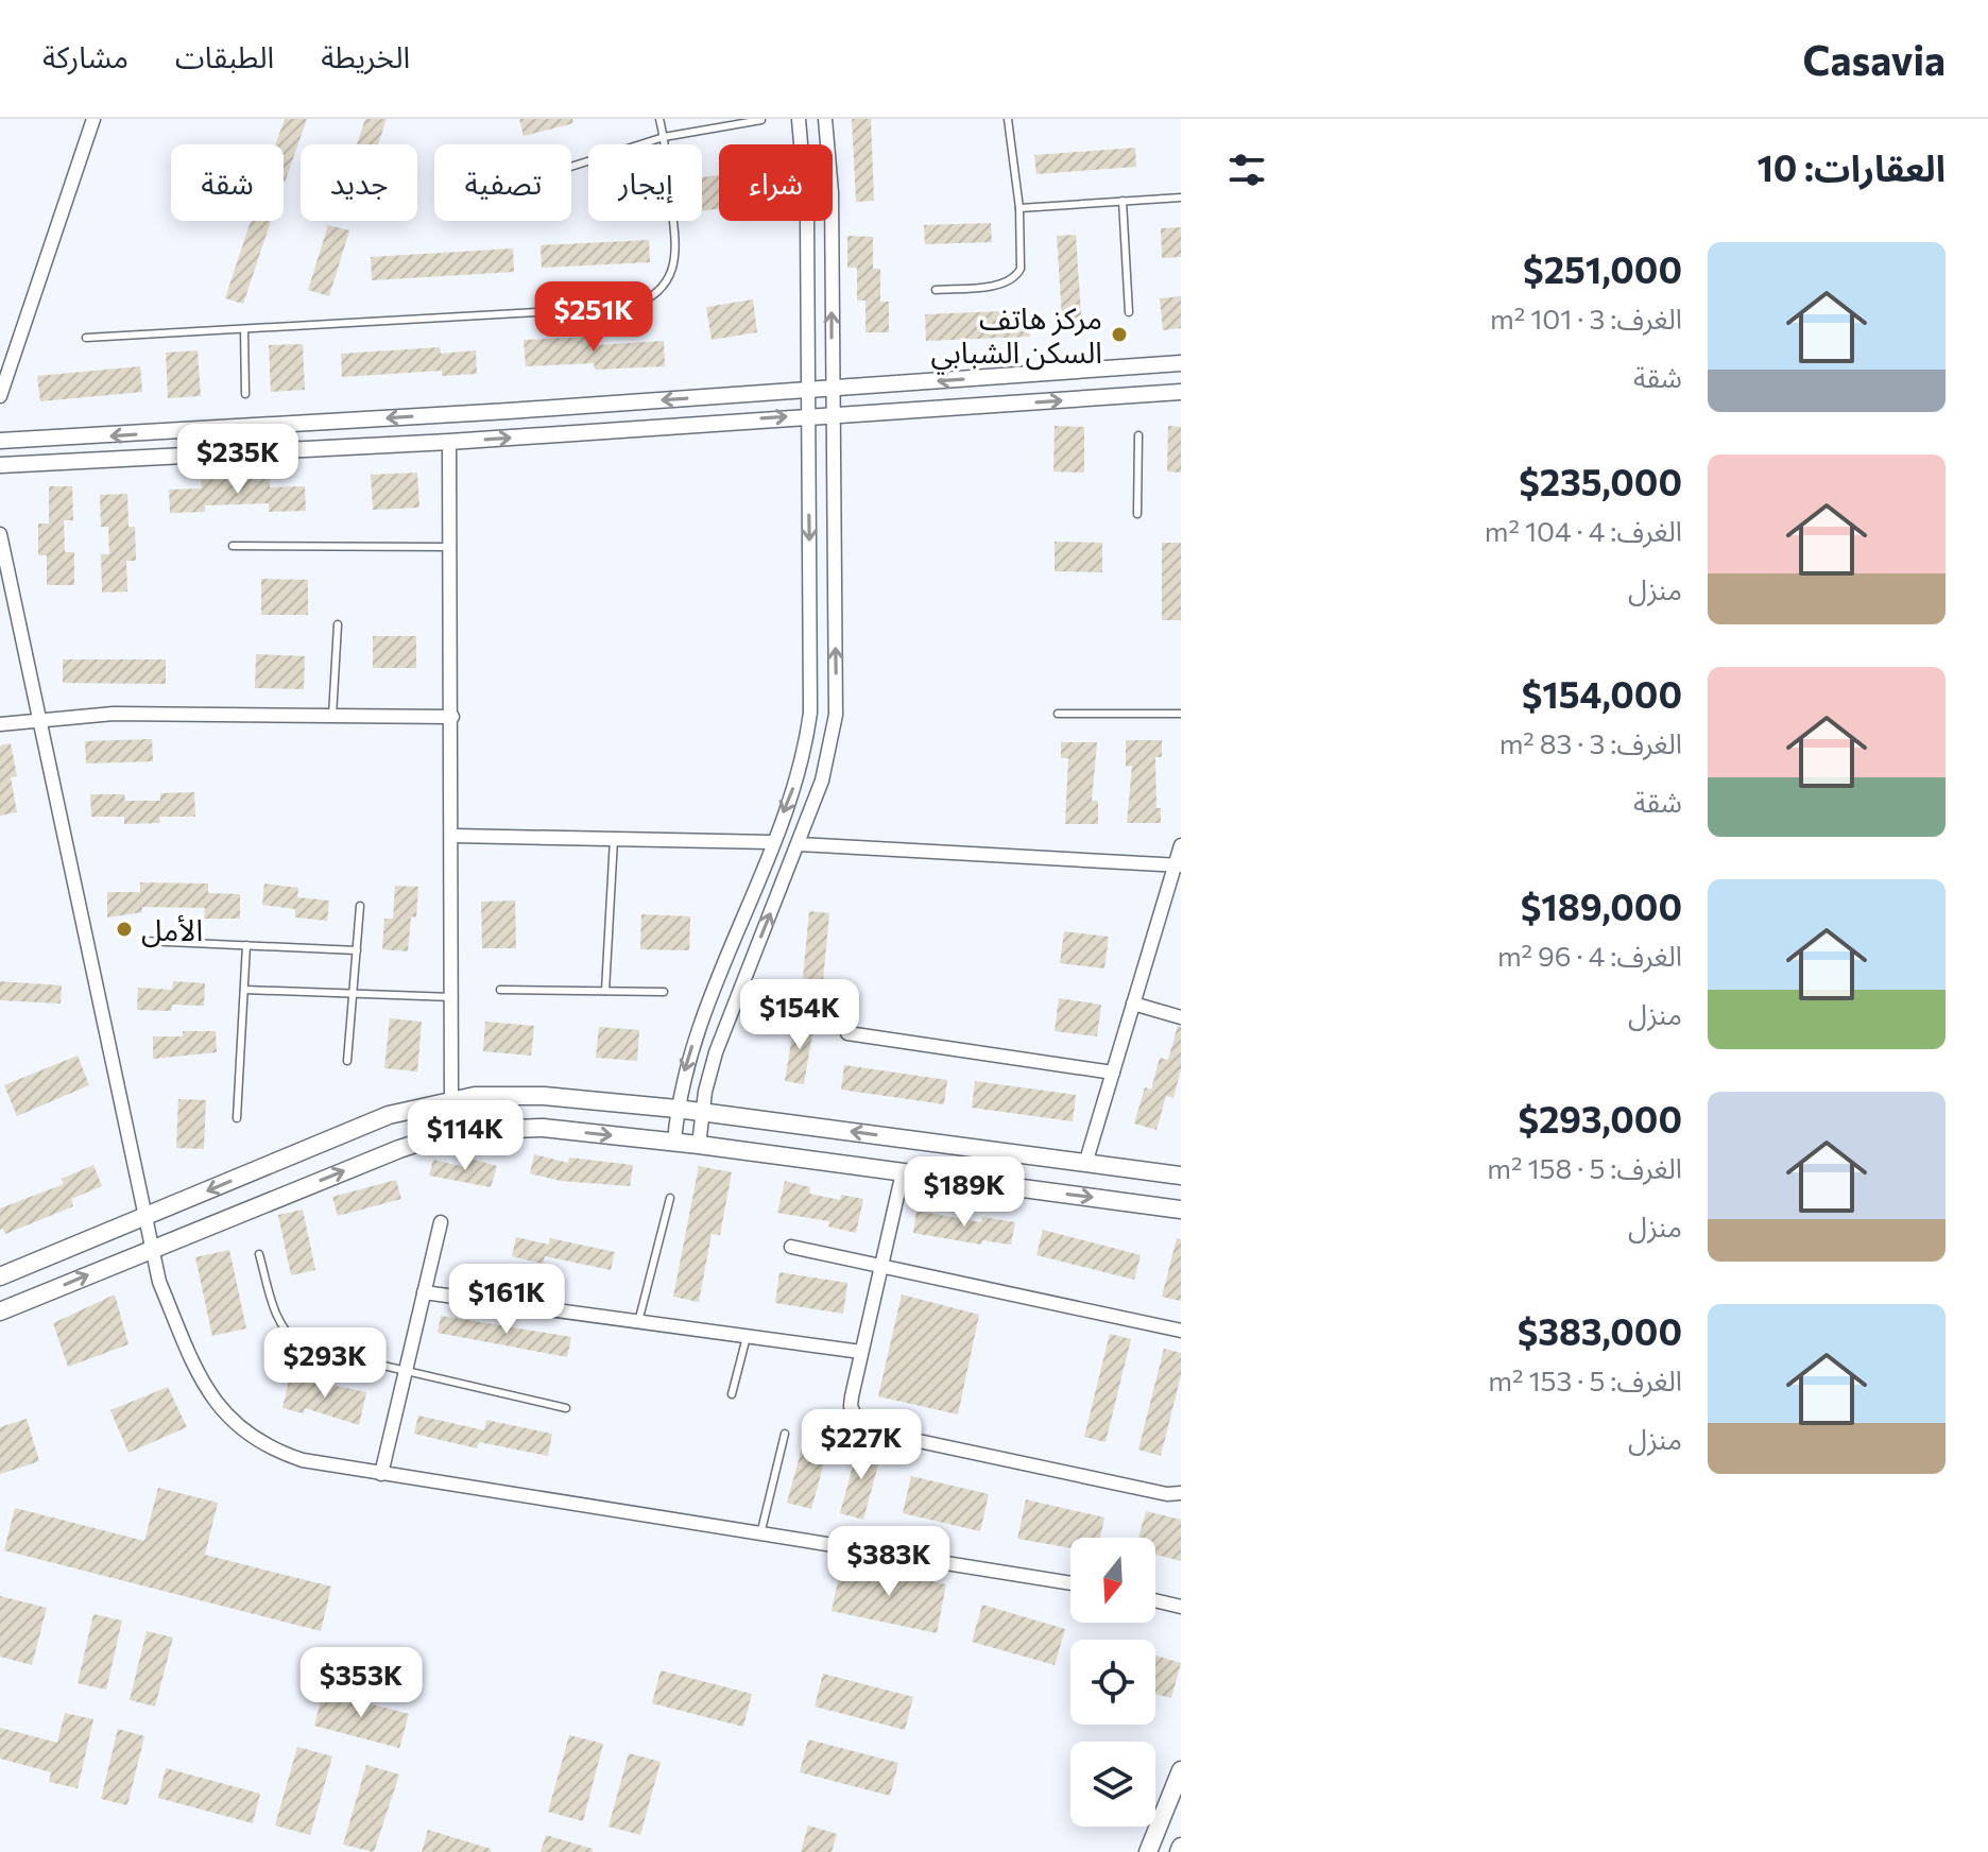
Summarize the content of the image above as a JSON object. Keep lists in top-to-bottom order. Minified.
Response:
{"places":["مركز هاتف السكن الشبابي","الأمل"],"north":"bottom","page":{"header":"Casavia","nav":["الخريطة","الطبقات","مشاركة"],"heading":"العقارات: 10","chip":["شراء","إيجار","تصفية","جديد","شقة"],"list":[{"name":"$251,000","note":"الغرف: 3 · 101 m² · شقة"},{"name":"$235,000","note":"الغرف: 4 · 104 m² · منزل"},{"name":"$154,000","note":"الغرف: 3 · 83 m² · شقة"},{"name":"$189,000","note":"الغرف: 4 · 96 m² · منزل"},{"name":"$293,000","note":"الغرف: 5 · 158 m² · منزل"},{"name":"$383,000","note":"الغرف: 5 · 153 m² · منزل"}],"price":["$251K","$235K","$154K","$114K","$189K","$161K","$293K","$227K","$383K","$353K"]}}
